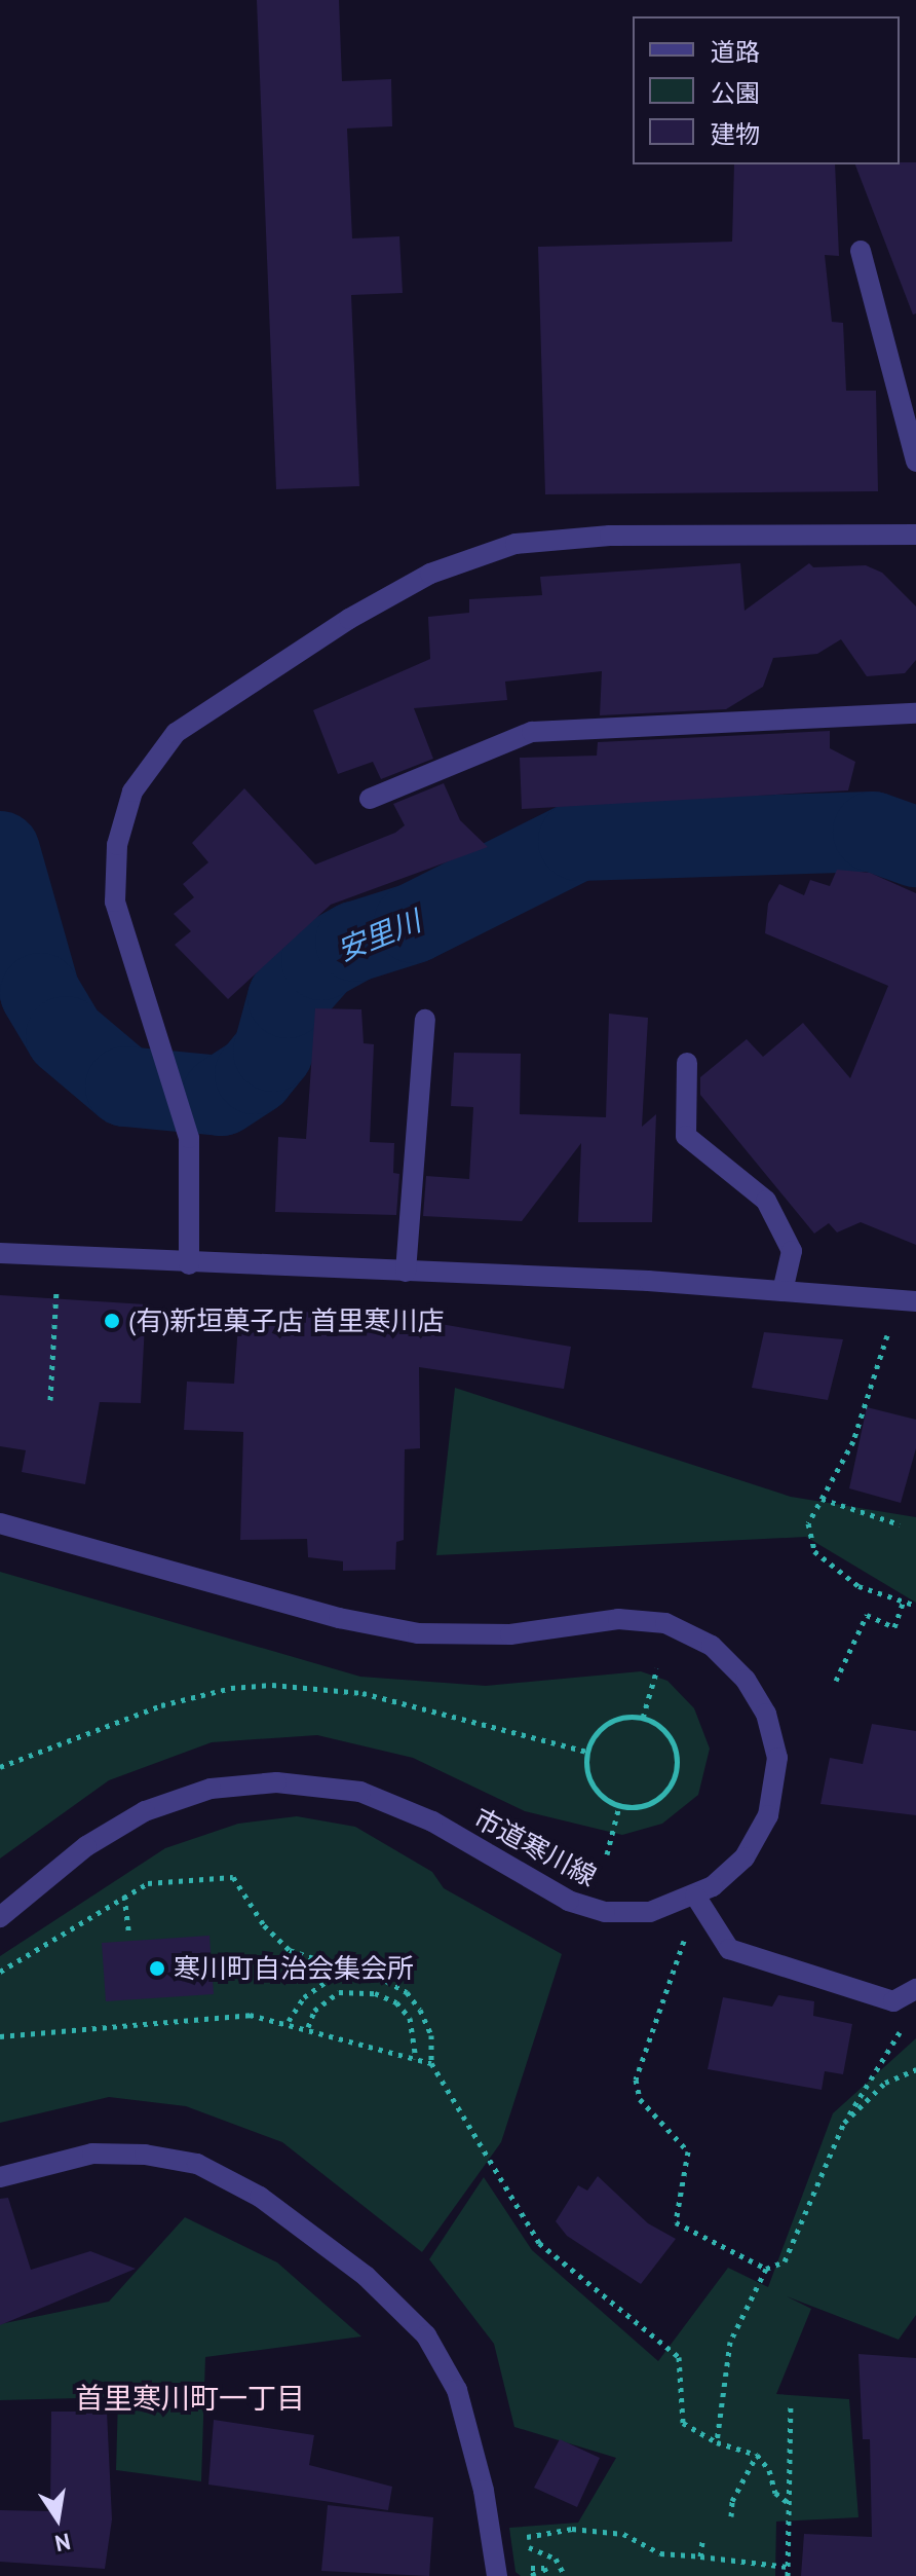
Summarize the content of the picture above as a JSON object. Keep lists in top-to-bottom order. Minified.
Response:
{"streets":{"street":["市道寒川線"]},"districts":["首里寒川町一丁目"],"water":["安里川"],"places":["(有)新垣菓子店 首里寒川店","寒川町自治会集会所"],"legend":["道路","公園","建物"],"north":"bottom"}
